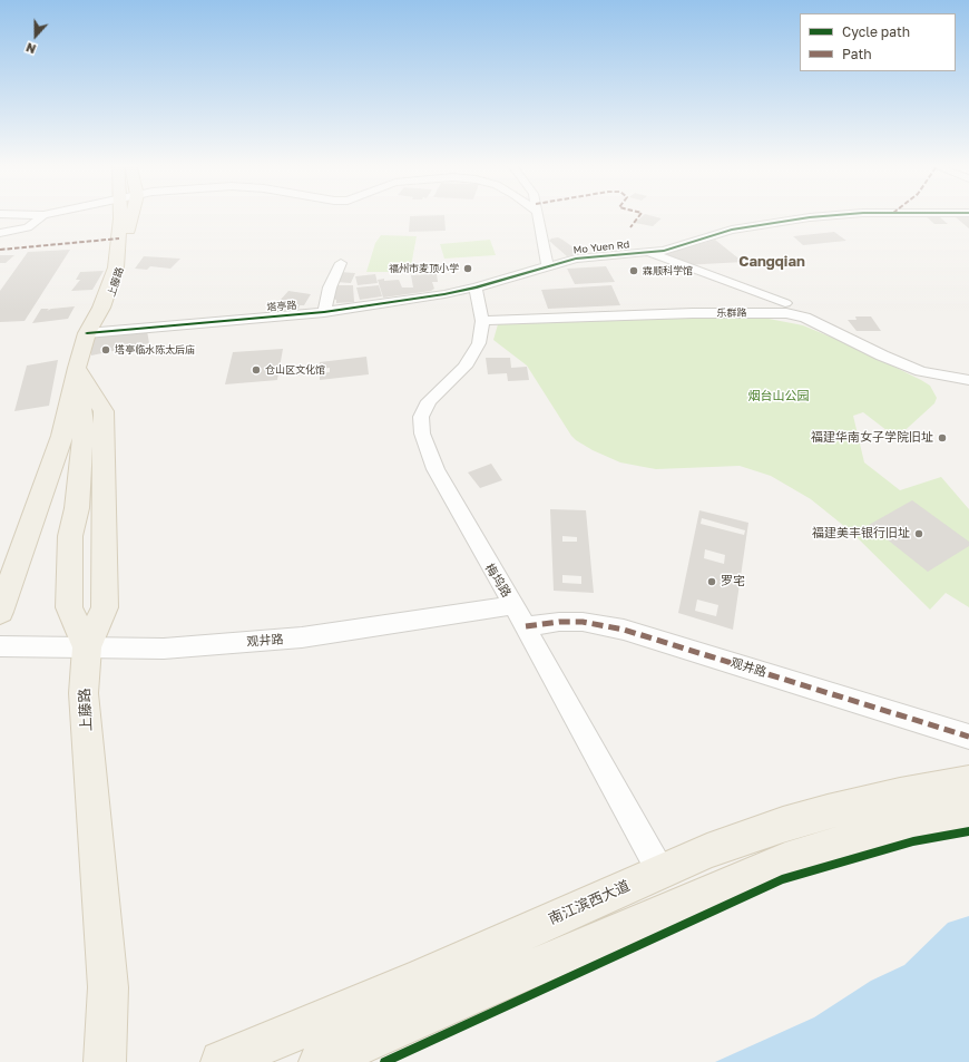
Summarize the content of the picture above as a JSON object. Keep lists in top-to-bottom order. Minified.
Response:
{"streets":{"main road":["上藤路","南江滨西大道"],"street":["Mo Yuen Rd","塔亭路","乐群路","梅坞路","观井路"]},"crossings":[["Mo Yuen Rd","塔亭路"],["Mo Yuen Rd","梅坞路"],["上藤路","塔亭路"],["上藤路","观井路"],["塔亭路","梅坞路"],["乐群路","梅坞路"],["梅坞路","观井路"],["梅坞路","南江滨西大道"]],"districts":["Cangqian"],"parks":["烟台山公园"],"places":["福州市麦顶小学","霖顺科学馆","塔亭临水陈太后庙","仓山区文化馆","福建华南女子学院旧址","福建美丰银行旧址","罗宅"],"legend":["Cycle path","Path"],"north":"bottom"}
